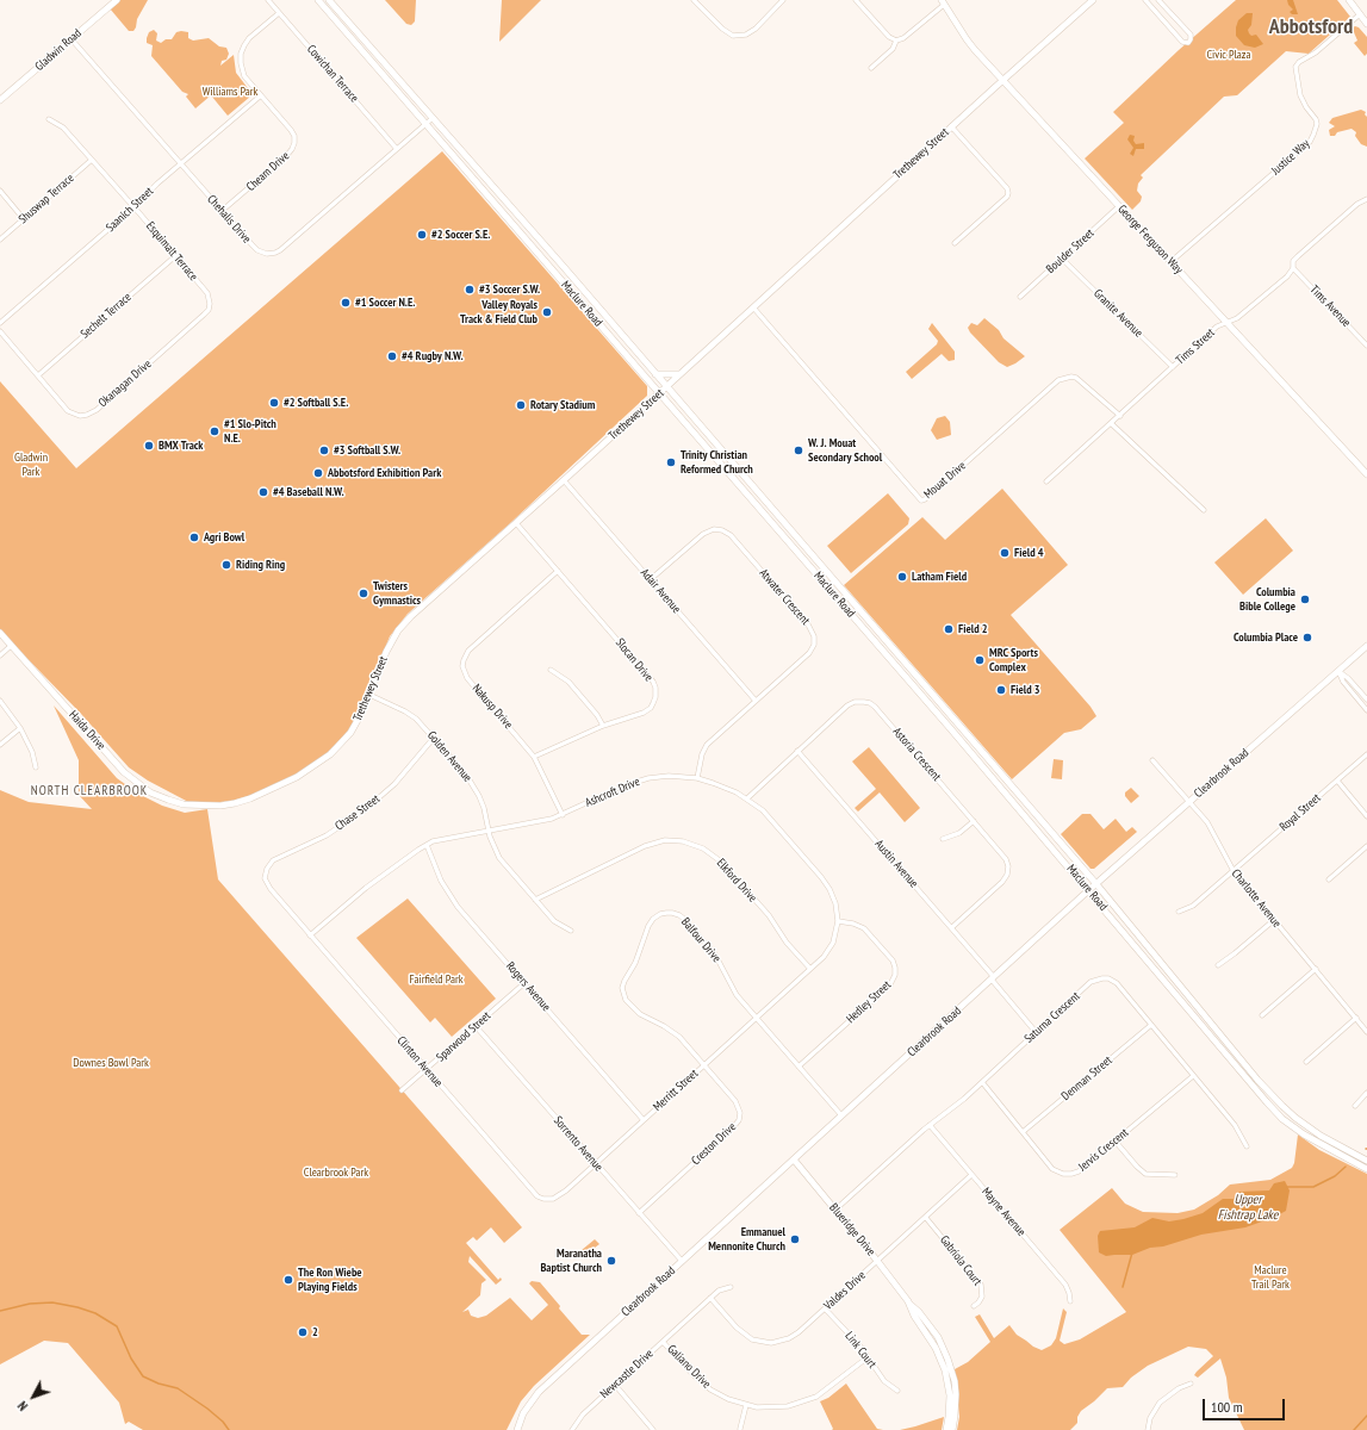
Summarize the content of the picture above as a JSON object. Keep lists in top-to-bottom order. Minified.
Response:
{"streets":{"main road":["Gladwin Road","Trethewey Street","George Ferguson Way","Maclure Road","Haida Drive","Clearbrook Road","Blueridge Drive"],"street":["Cowichan Terrace","Justice Way","Cheam Drive","Shuswap Terrace","Saanich Street","Chehalis Drive","Esquimalt Terrace","Boulder Street","Tims Avenue","Granite Avenue","Sechelt Terrace","Tims Street","Okanagan Drive","Mouat Drive","Adair Avenue","Atwater Crescent","Slocan Drive","Nakusp Drive","Astoria Crescent","Golden Avenue","Ashcroft Drive","Chase Street","Royal Street","Austin Avenue","Elkford Drive","Charlotte Avenue","Balfour Drive","Rogers Avenue","Hedley Street","Saturna Crescent","Sparwood Street","Clinton Avenue","Denman Street","Merritt Street","Sorrento Avenue","Creston Drive","Jervis Crescent","Mayne Avenue","Gabriola Court","Valdes Drive","Link Court","Galiano Drive","Newcastle Drive"]},"crossings":[["Gladwin Road","Chehalis Drive"],["Cowichan Terrace","Cheam Drive"],["Cowichan Terrace","Chehalis Drive"],["Trethewey Street","George Ferguson Way"],["Trethewey Street","Maclure Road"],["Trethewey Street","Mouat Drive"],["Trethewey Street","Adair Avenue"],["Trethewey Street","Slocan Drive"],["Trethewey Street","Haida Drive"],["Trethewey Street","Golden Avenue"],["Justice Way","George Ferguson Way"],["Cheam Drive","Saanich Street"],["Cheam Drive","Chehalis Drive"],["Shuswap Terrace","Esquimalt Terrace"],["Saanich Street","Chehalis Drive"],["Saanich Street","Esquimalt Terrace"],["Chehalis Drive","Maclure Road"],["George Ferguson Way","Boulder Street"],["George Ferguson Way","Tims Street"],["Esquimalt Terrace","Sechelt Terrace"],["Esquimalt Terrace","Okanagan Drive"],["Boulder Street","Granite Avenue"],["Maclure Road","Clearbrook Road"],["Tims Avenue","Tims Street"],["Granite Avenue","Tims Street"],["Sechelt Terrace","Okanagan Drive"],["Tims Street","Mouat Drive"],["Adair Avenue","Atwater Crescent"],["Atwater Crescent","Ashcroft Drive"],["Slocan Drive","Nakusp Drive"],["Nakusp Drive","Ashcroft Drive"],["Astoria Crescent","Ashcroft Drive"],["Astoria Crescent","Austin Avenue"],["Golden Avenue","Ashcroft Drive"],["Golden Avenue","Chase Street"],["Golden Avenue","Elkford Drive"],["Clearbrook Road","Austin Avenue"],["Clearbrook Road","Charlotte Avenue"],["Clearbrook Road","Balfour Drive"],["Clearbrook Road","Sorrento Avenue"],["Clearbrook Road","Blueridge Drive"],["Ashcroft Drive","Elkford Drive"],["Ashcroft Drive","Balfour Drive"],["Ashcroft Drive","Rogers Avenue"],["Ashcroft Drive","Hedley Street"],["Ashcroft Drive","Clinton Avenue"],["Ashcroft Drive","Merritt Street"],["Chase Street","Clinton Avenue"],["Royal Street","Charlotte Avenue"],["Austin Avenue","Saturna Crescent"],["Balfour Drive","Hedley Street"],["Balfour Drive","Merritt Street"],["Balfour Drive","Creston Drive"],["Rogers Avenue","Sparwood Street"],["Rogers Avenue","Merritt Street"],["Saturna Crescent","Denman Street"],["Saturna Crescent","Jervis Crescent"],["Saturna Crescent","Mayne Avenue"],["Saturna Crescent","Blueridge Drive"],["Sparwood Street","Clinton Avenue"],["Sparwood Street","Sorrento Avenue"],["Clinton Avenue","Merritt Street"],["Clinton Avenue","Sorrento Avenue"],["Denman Street","Jervis Crescent"],["Merritt Street","Sorrento Avenue"],["Merritt Street","Creston Drive"],["Sorrento Avenue","Creston Drive"],["Mayne Avenue","Valdes Drive"],["Blueridge Drive","Valdes Drive"],["Gabriola Court","Valdes Drive"],["Valdes Drive","Link Court"],["Valdes Drive","Newcastle Drive"],["Link Court","Galiano Drive"],["Galiano Drive","Newcastle Drive"]],"districts":["Abbotsford","NORTH CLEARBROOK"],"water":["Upper Fishtrap Lake"],"parks":["Civic Plaza","Williams Park","Gladwin Park","Fairfield Park","Downes Bowl Park","Clearbrook Park","Maclure Trail Park"],"places":["#2 Soccer S.E.","#3 Soccer S.W.","#1 Soccer N.E.","Valley Royals Track & Field Club","#4 Rugby N.W.","#2 Softball S.E.","Rotary Stadium","#1 Slo-Pitch N.E.","BMX Track","#3 Softball S.W.","W. J. Mouat Secondary School","Trinity Christian Reformed Church","Abbotsford Exhibition Park","#4 Baseball N.W.","Agri Bowl","Field 4","Riding Ring","Latham Field","Twisters Gymnastics","Columbia Bible College","Field 2","Columbia Place","MRC Sports Complex","Field 3","Emmanuel Mennonite Church","Maranatha Baptist Church","The Ron Wiebe Playing Fields","2"],"scale_bar":"100 m","north":"bottom left"}
